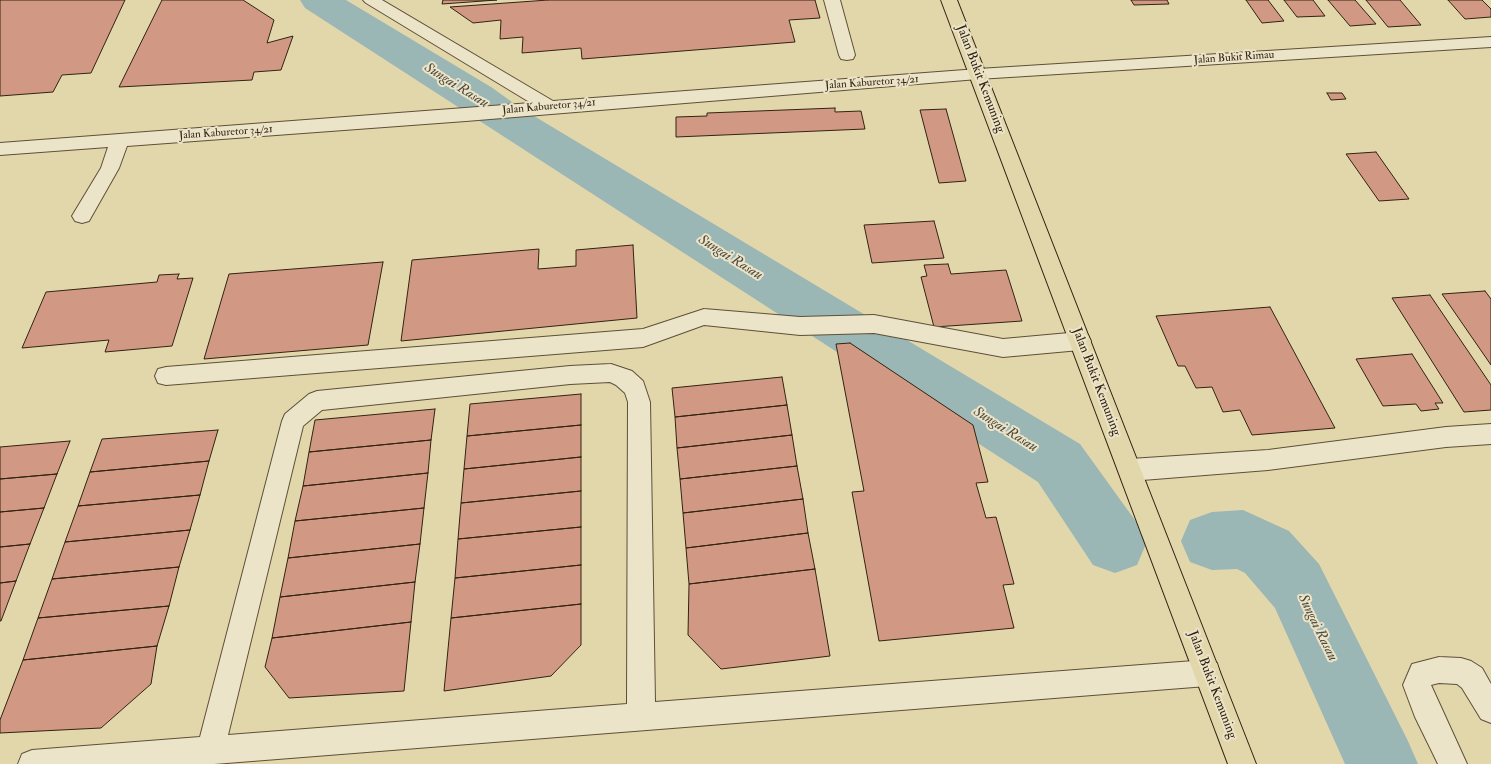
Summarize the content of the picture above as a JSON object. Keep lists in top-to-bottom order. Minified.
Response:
{"streets":{"main road":["Jalan Bukit Kemuning"],"street":["Jalan Bukit Rimau","Jalan Kaburetor 34/21"]},"crossings":[["Jalan Bukit Rimau","Jalan Bukit Kemuning"],["Jalan Bukit Rimau","Jalan Kaburetor 34/21"],["Jalan Bukit Kemuning","Jalan Kaburetor 34/21"]],"water":["Sungai Rasau"]}
